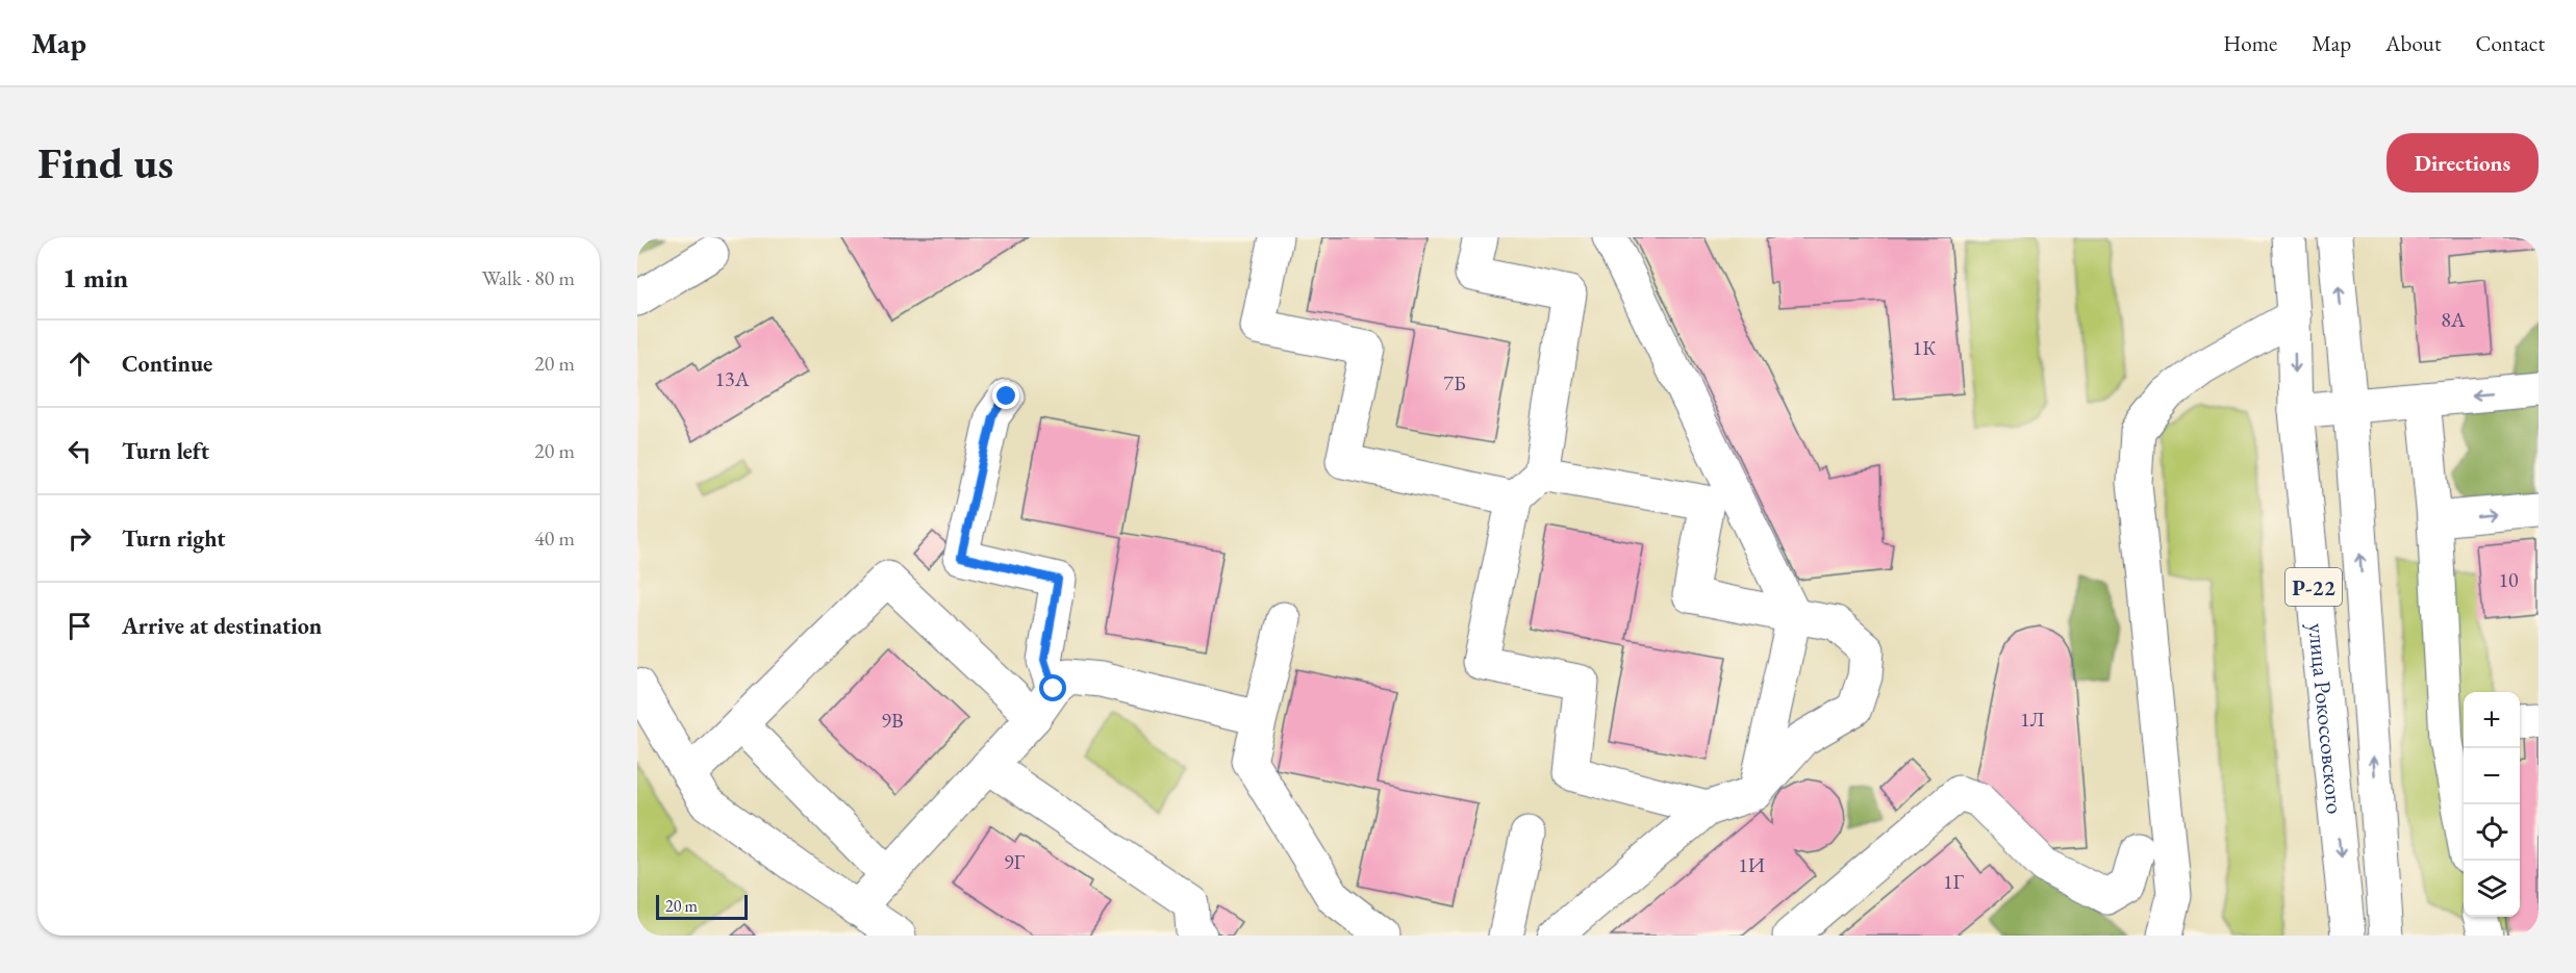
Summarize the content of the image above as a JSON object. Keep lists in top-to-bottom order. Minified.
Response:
{"streets":{"main road":["Р-22","улица Рокоссовского"]},"house_numbers":["8А","1К","13А","7Б","10","1Л","9В","9Г","1И","1Г"],"scale_bar":"20 m","page":{"header":"Map","nav":["Home","Map","About","Contact"],"buttons":"Directions","title":"Find us","heading":["1 min","Walk · 80 m"],"list":[["Continue","20 m"],["Turn left","20 m"],["Turn right","40 m"],"Arrive at destination"],"map_buttons":["+","−"],"scale":"20 m"}}
